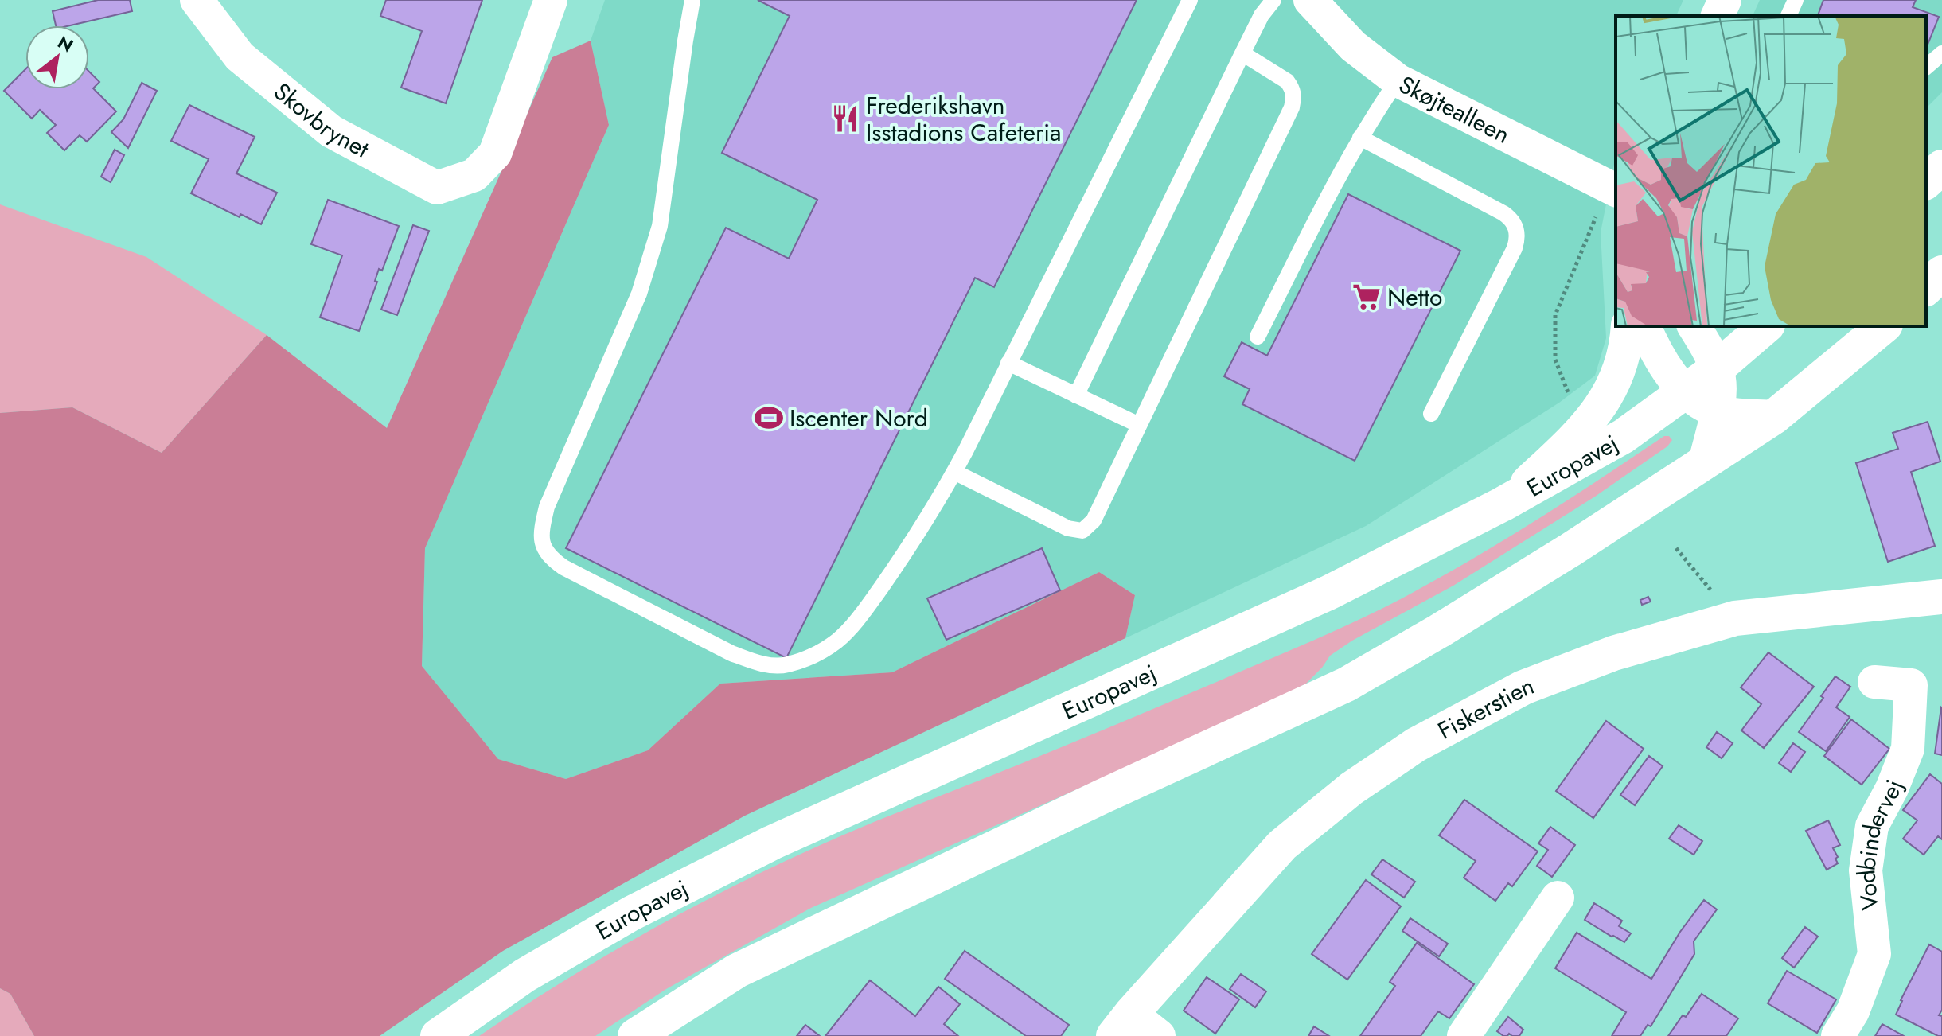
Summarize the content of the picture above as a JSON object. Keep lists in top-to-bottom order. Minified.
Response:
{"streets":{"main road":["Europavej","Fiskerstien"],"street":["Skøjtealleen","Skovbrynet","Vodbindervej"]},"places":{"restaurant":["Frederikshavn Isstadions Cafeteria"],"supermarket":["Netto"],"sports":["Iscenter Nord"]},"north":"top right"}
